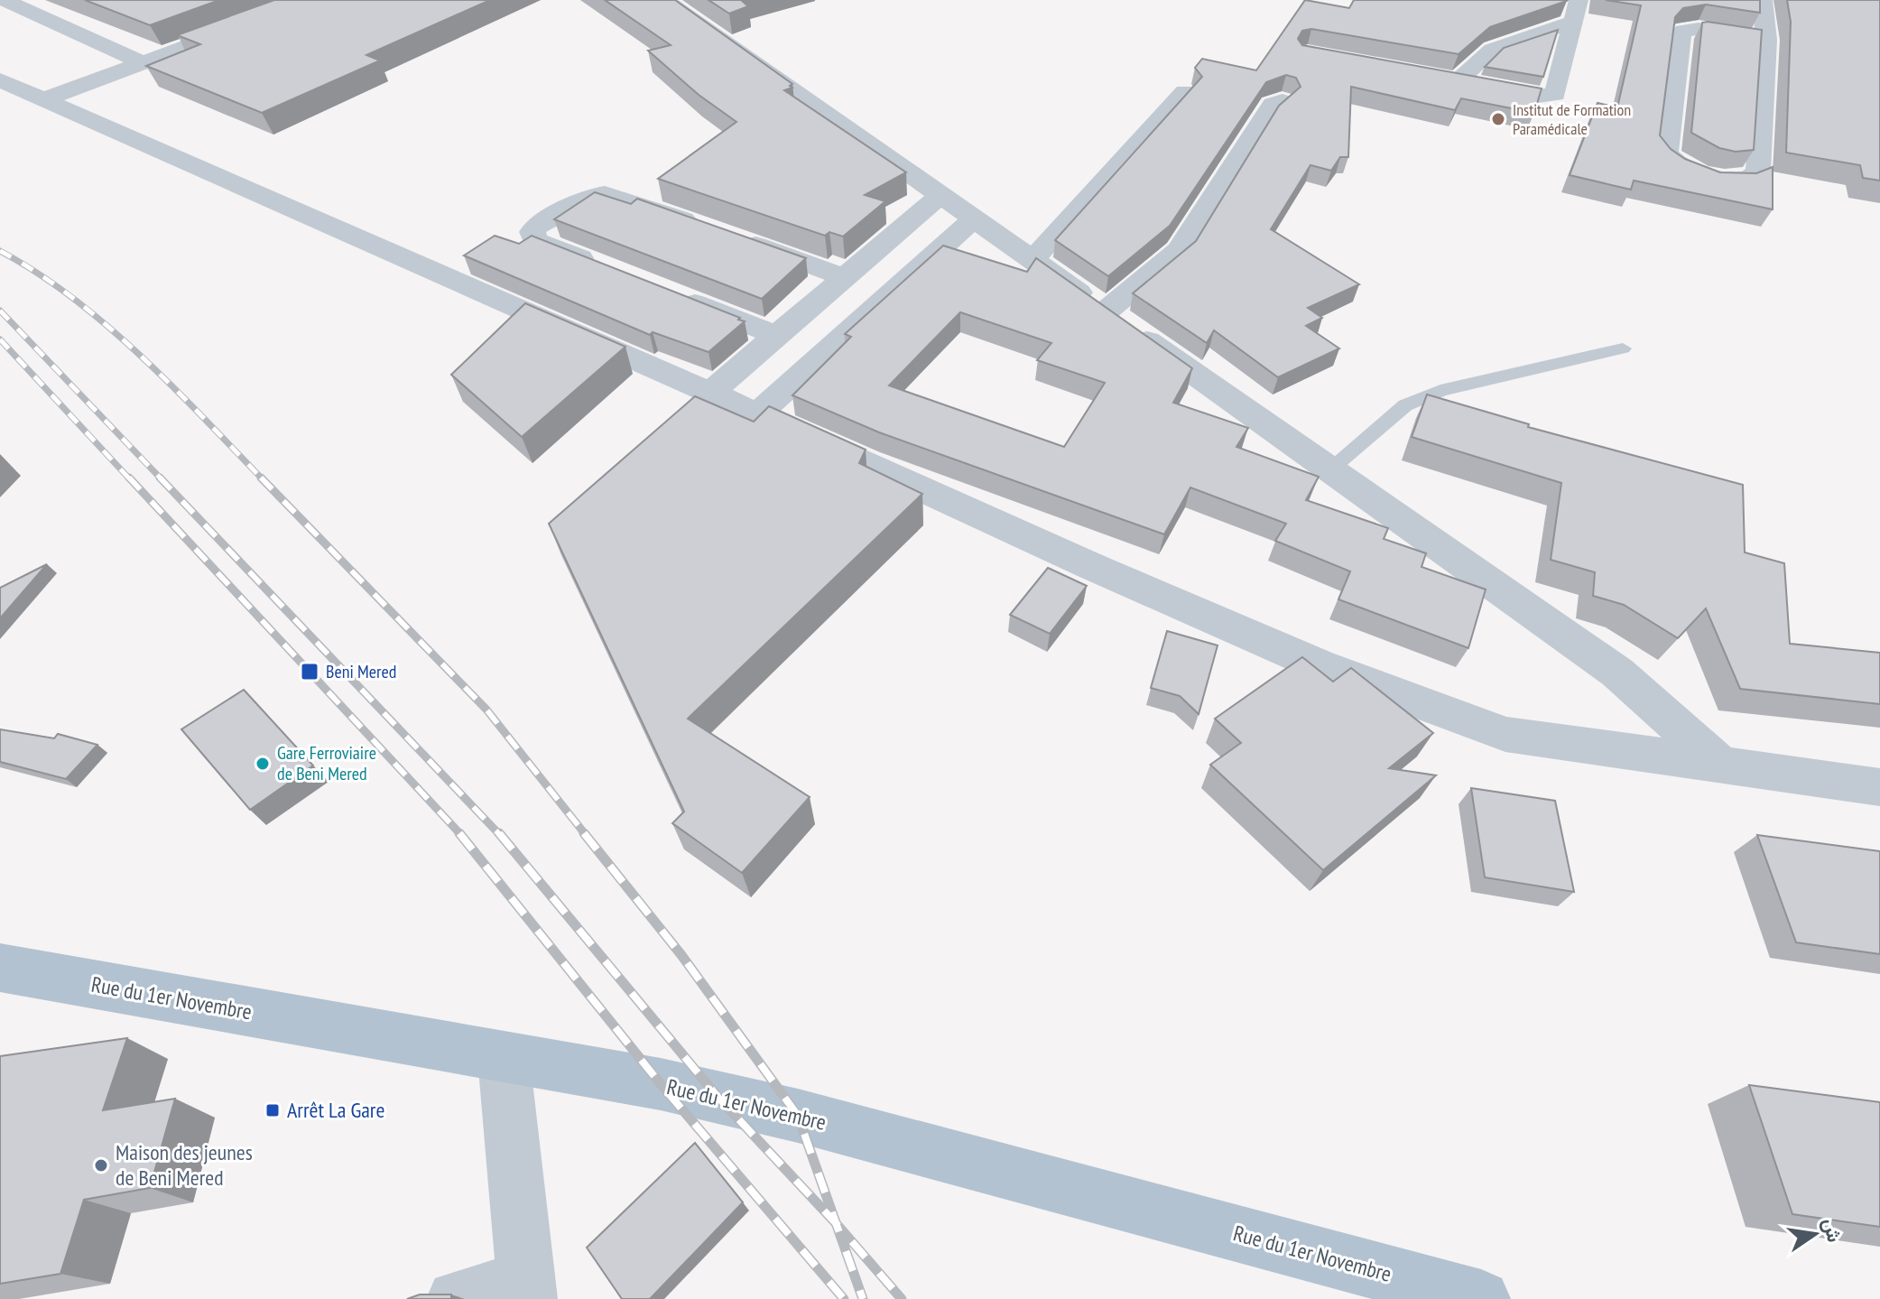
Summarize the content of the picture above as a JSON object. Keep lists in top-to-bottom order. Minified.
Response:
{"streets":{"main road":["Rue du 1er Novembre"]},"places":{"other":["Institut de Formation Paramédicale","Gare Ferroviaire de Beni Mered","Maison des jeunes de Beni Mered"],"transit":["Beni Mered","Arrêt La Gare"]},"north":"right"}
